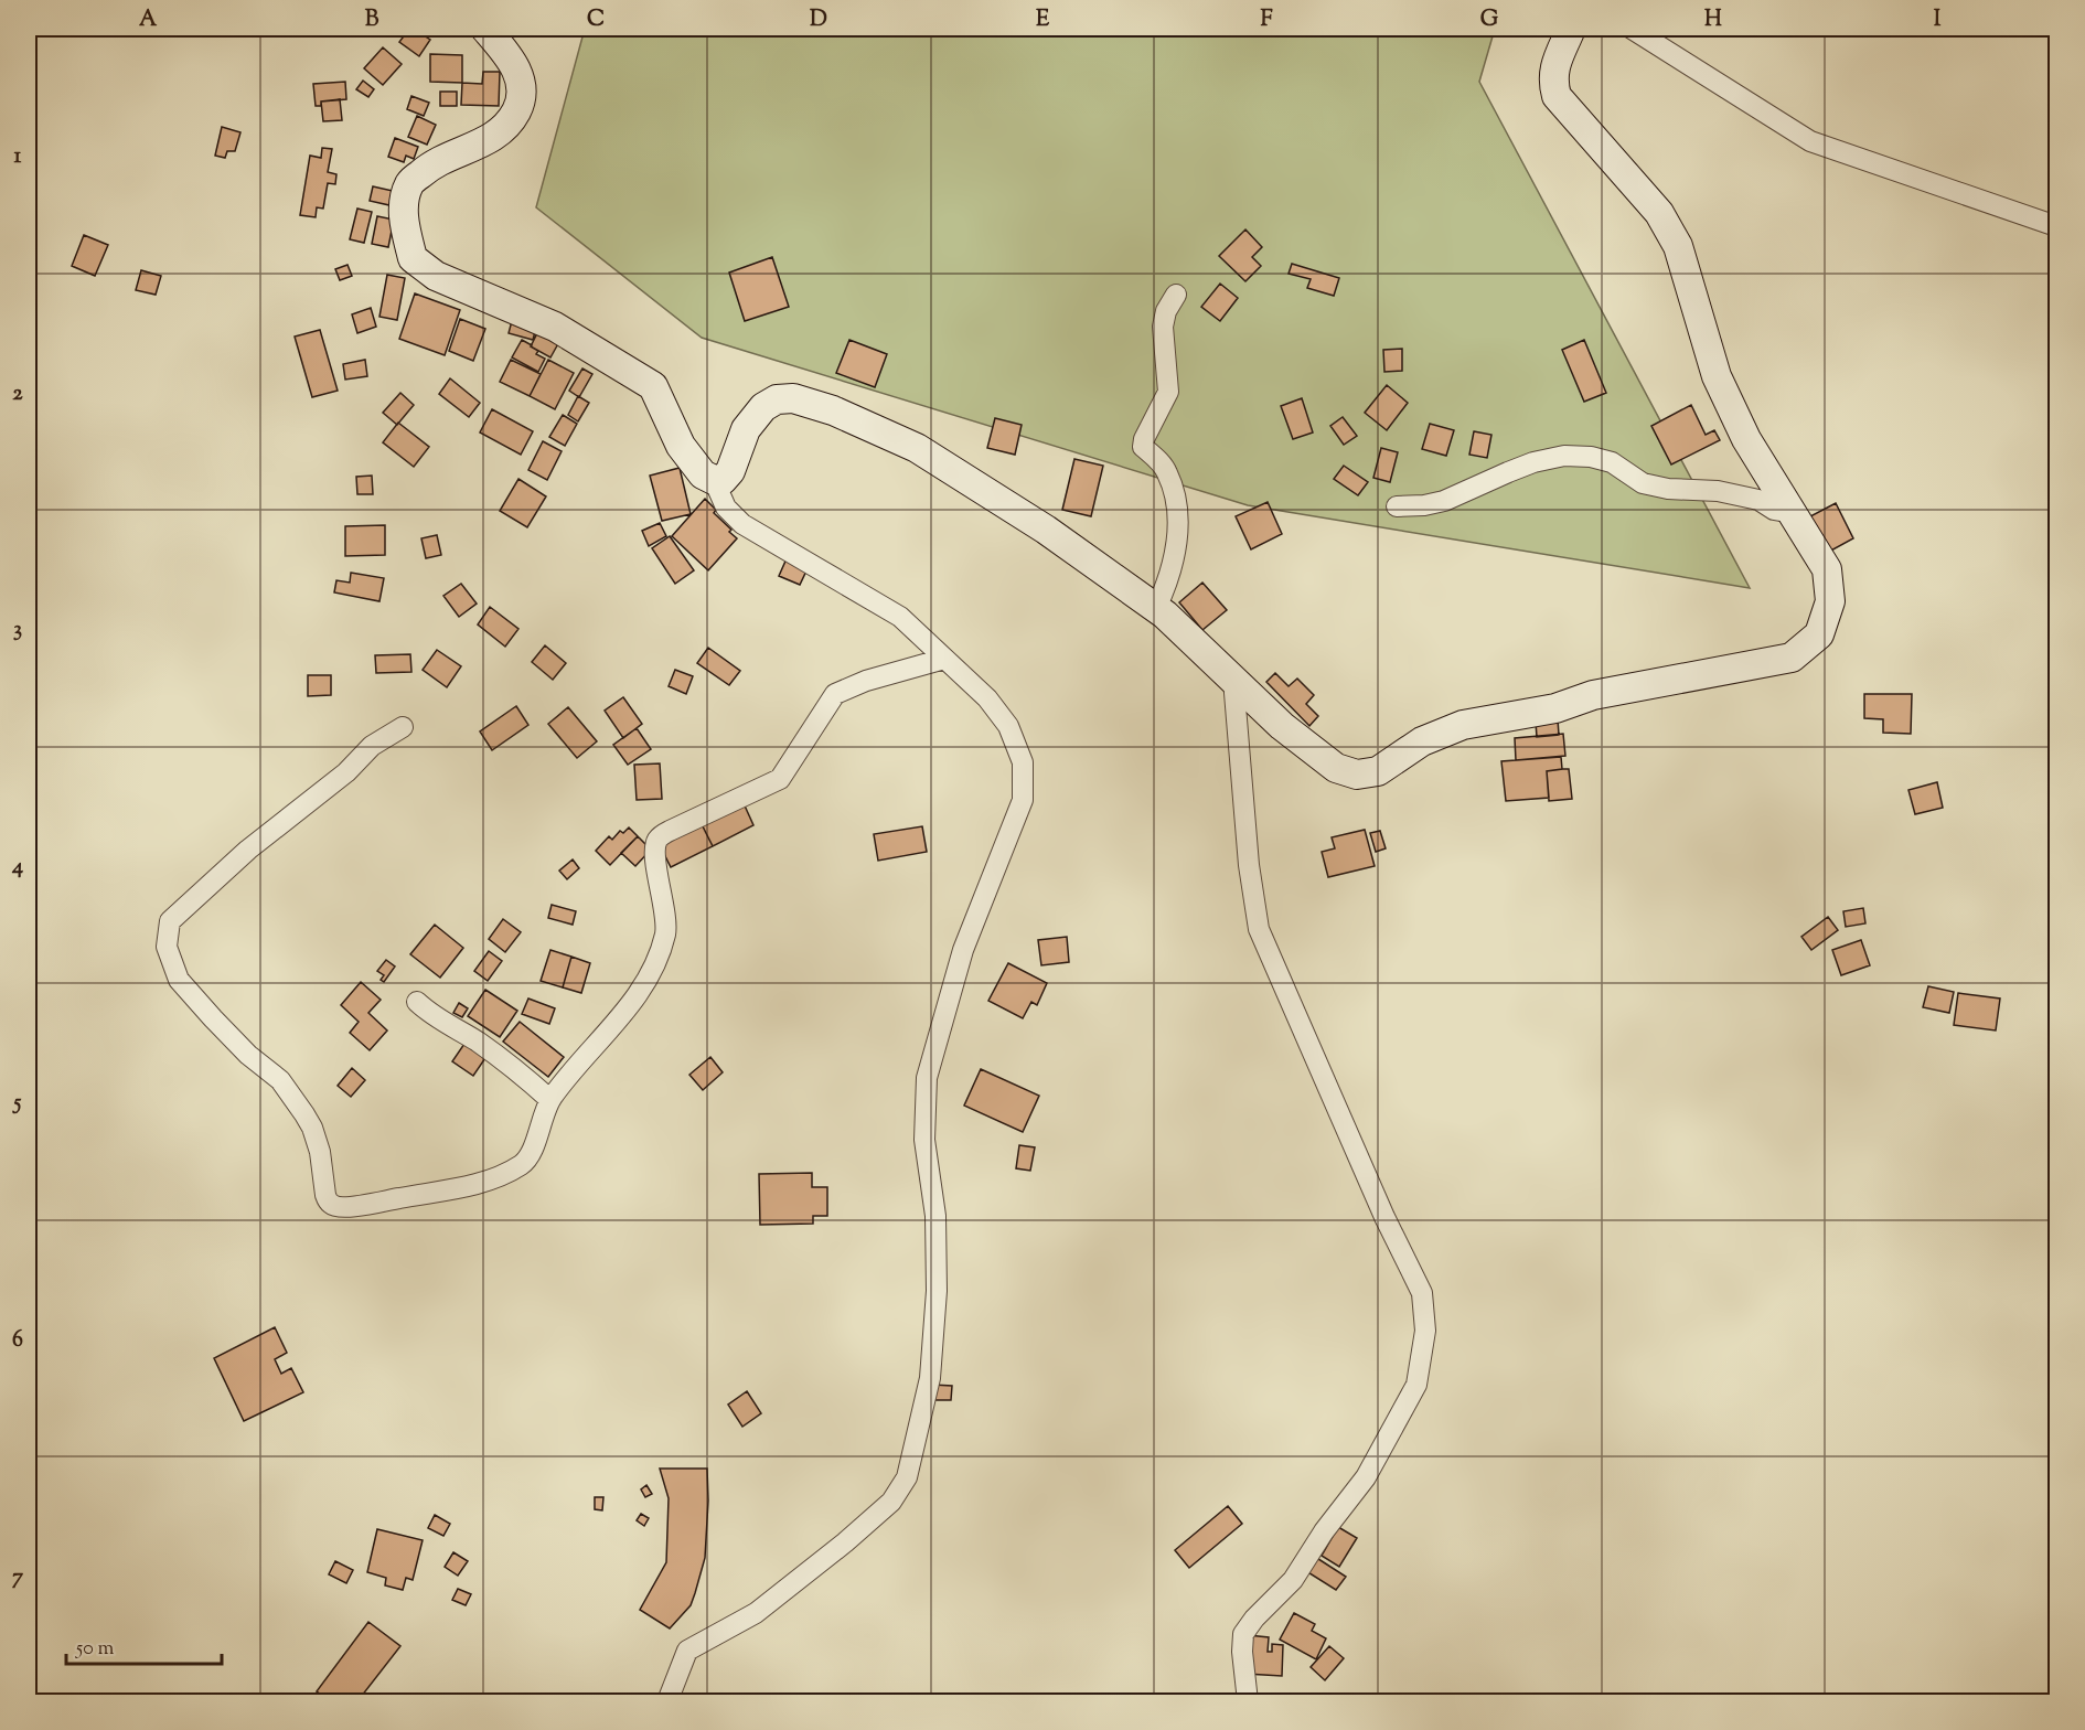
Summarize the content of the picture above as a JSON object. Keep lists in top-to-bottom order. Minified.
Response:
{"scale_bar":"50 m","grid":{"columns":["A","B","C","D","E","F","G","H","I"],"rows":["1","2","3","4","5","6","7"]}}
